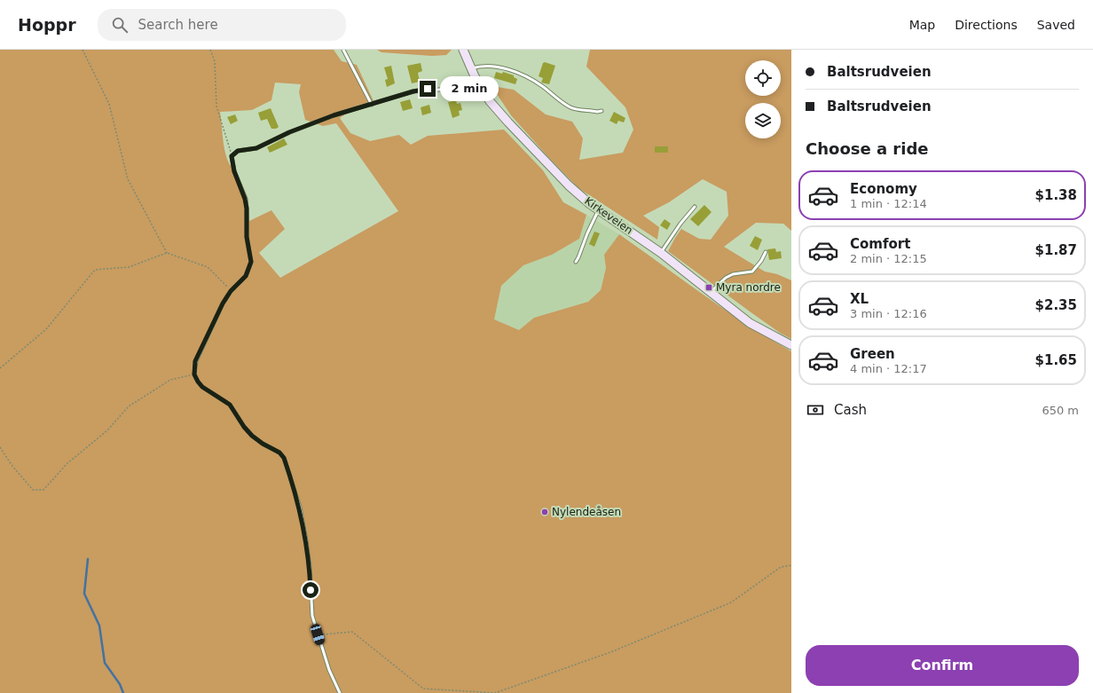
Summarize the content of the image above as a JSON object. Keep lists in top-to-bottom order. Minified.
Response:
{"streets":{"main road":["Kirkeveien"]},"places":{"transit":["Myra nordre"],"other":["Nylendeåsen"]},"page":{"header":"Hoppr","search":"Search here","nav":["Map","Directions","Saved"],"banner":["Baltsrudveien","Baltsrudveien"],"bubble":"2 min","heading":"Choose a ride","list":[{"name":"Economy","note":"1 min · 12:14","value":"$1.38"},{"name":"Comfort","note":"2 min · 12:15","value":"$1.87"},{"name":"XL","note":"3 min · 12:16","value":"$2.35"},{"name":"Green","note":"4 min · 12:17","value":"$1.65"}],"pay":["Cash","650 m"],"buttons":"Confirm"}}
